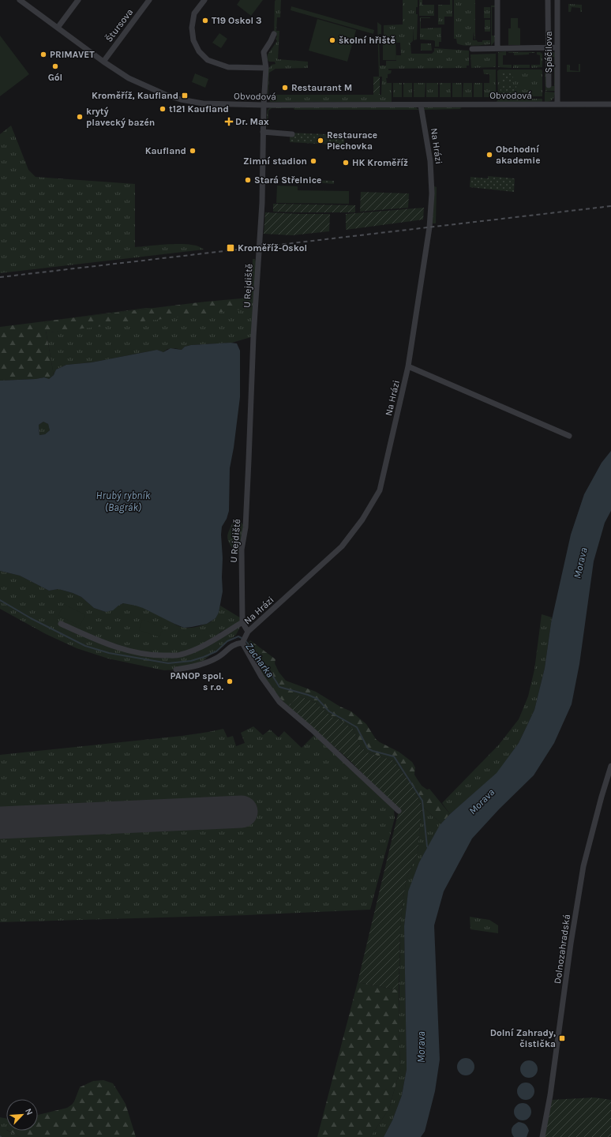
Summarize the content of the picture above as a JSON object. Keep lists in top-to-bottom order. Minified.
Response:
{"streets":{"street":["Štursova","Spáčilova","Obvodová","Na Hrázi","U Rejdiště","Dolnozahradská"]},"crossings":[["Štursova","Obvodová"],["Spáčilova","Obvodová"],["Obvodová","Na Hrázi"],["Obvodová","U Rejdiště"],["Na Hrázi","U Rejdiště"]],"water":["Hrubý rybník (Bagrák)","Morava","Zacharka"],"places":{"other":["T19 Oskol 3","školní hřiště","PRIMAVET","Gól","Restaurant M","t121 Kaufland","krytý plavecký bazén","Restaurace Plechovka","Kaufland","Obchodní akademie","Zimní stadion","HK Kroměříž","Stará Střelnice","PANOP spol. s r.o."],"transit":["Kroměříž, Kaufland","Kroměříž-Oskol","Dolní Zahrady, čistička"],"health":["Dr. Max"]},"north":"top right"}
